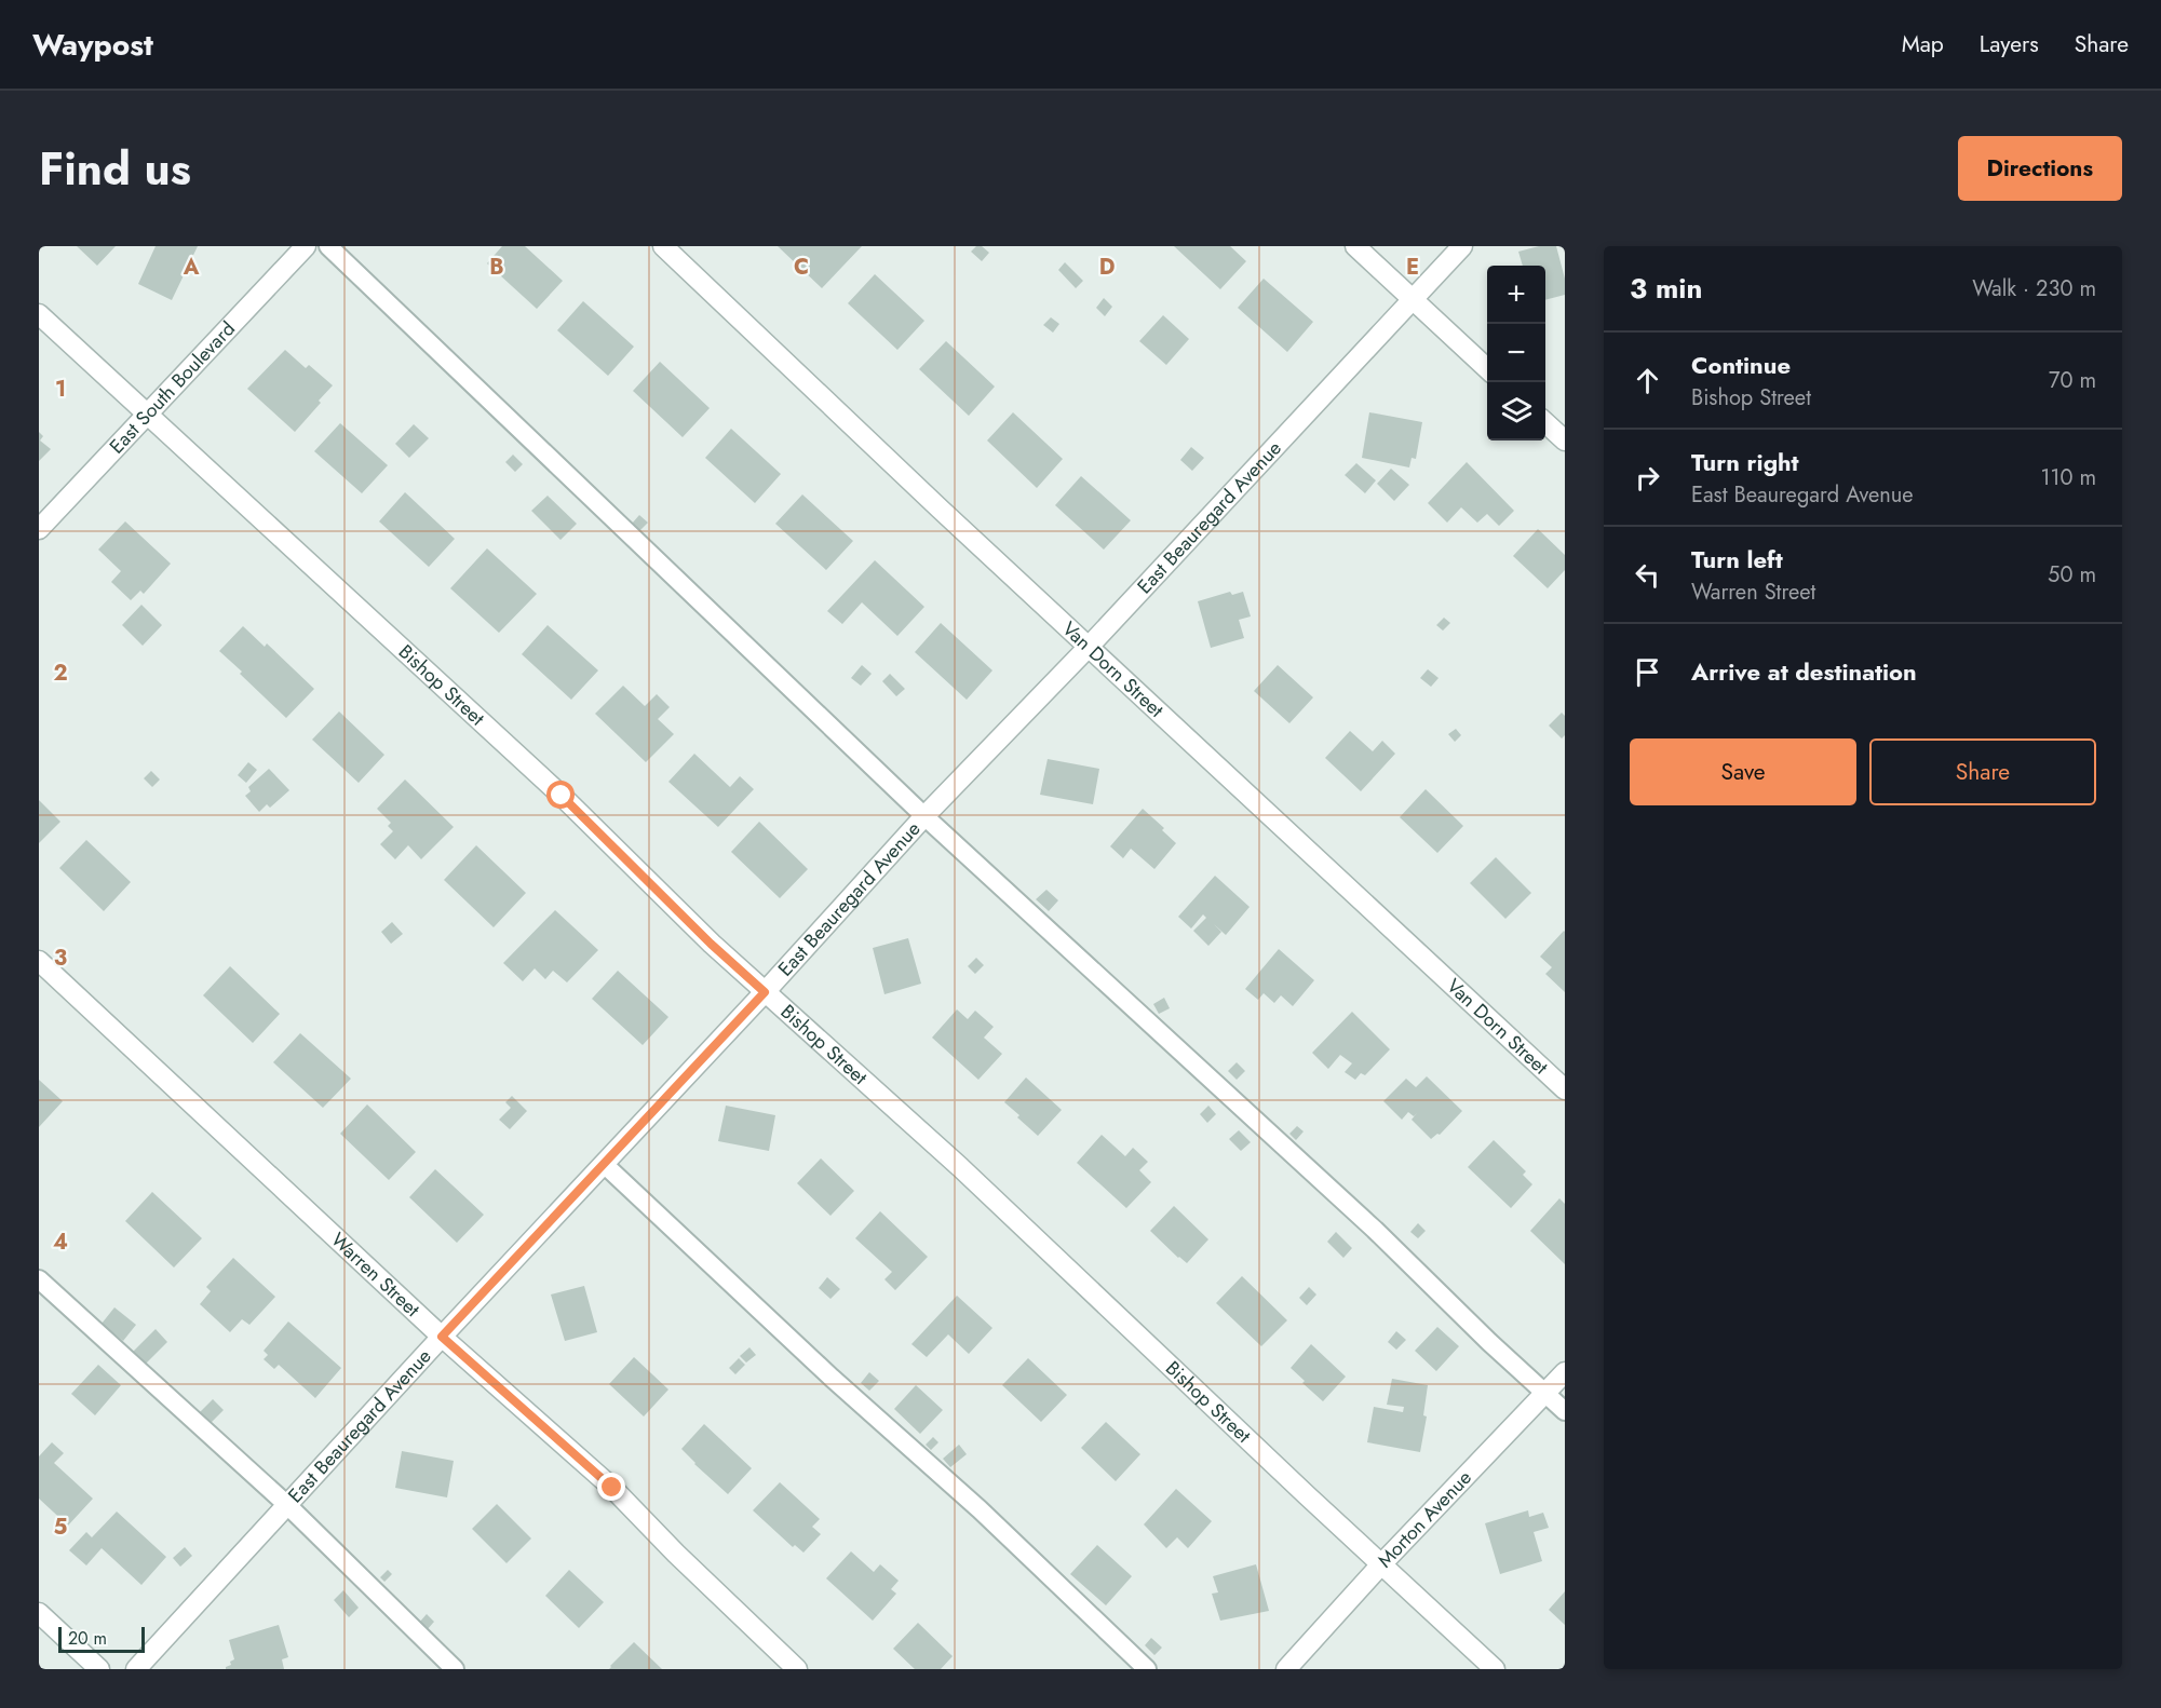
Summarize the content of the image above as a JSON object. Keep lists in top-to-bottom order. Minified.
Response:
{"streets":{"street":["East South Boulevard","East Beauregard Avenue","Van Dorn Street","Bishop Street","Warren Street","Morton Avenue"]},"crossings":[["East South Boulevard","Bishop Street"],["East Beauregard Avenue","Van Dorn Street"],["East Beauregard Avenue","Bishop Street"],["East Beauregard Avenue","Warren Street"],["Bishop Street","Morton Avenue"]],"scale_bar":"20 m","page":{"header":"Waypost","nav":["Map","Layers","Share"],"title":"Find us","buttons":["Directions",["Save","Share"]],"heading":["3 min","Walk · 230 m"],"map_buttons":["+","−"],"list":[["Continue","Bishop Street","70 m"],["Turn right","East Beauregard Avenue","110 m"],["Turn left","Warren Street","50 m"],"Arrive at destination"],"scale":"20 m"},"grid":{"columns":["A","B","C","D","E"],"rows":["1","2","3","4","5"]}}
